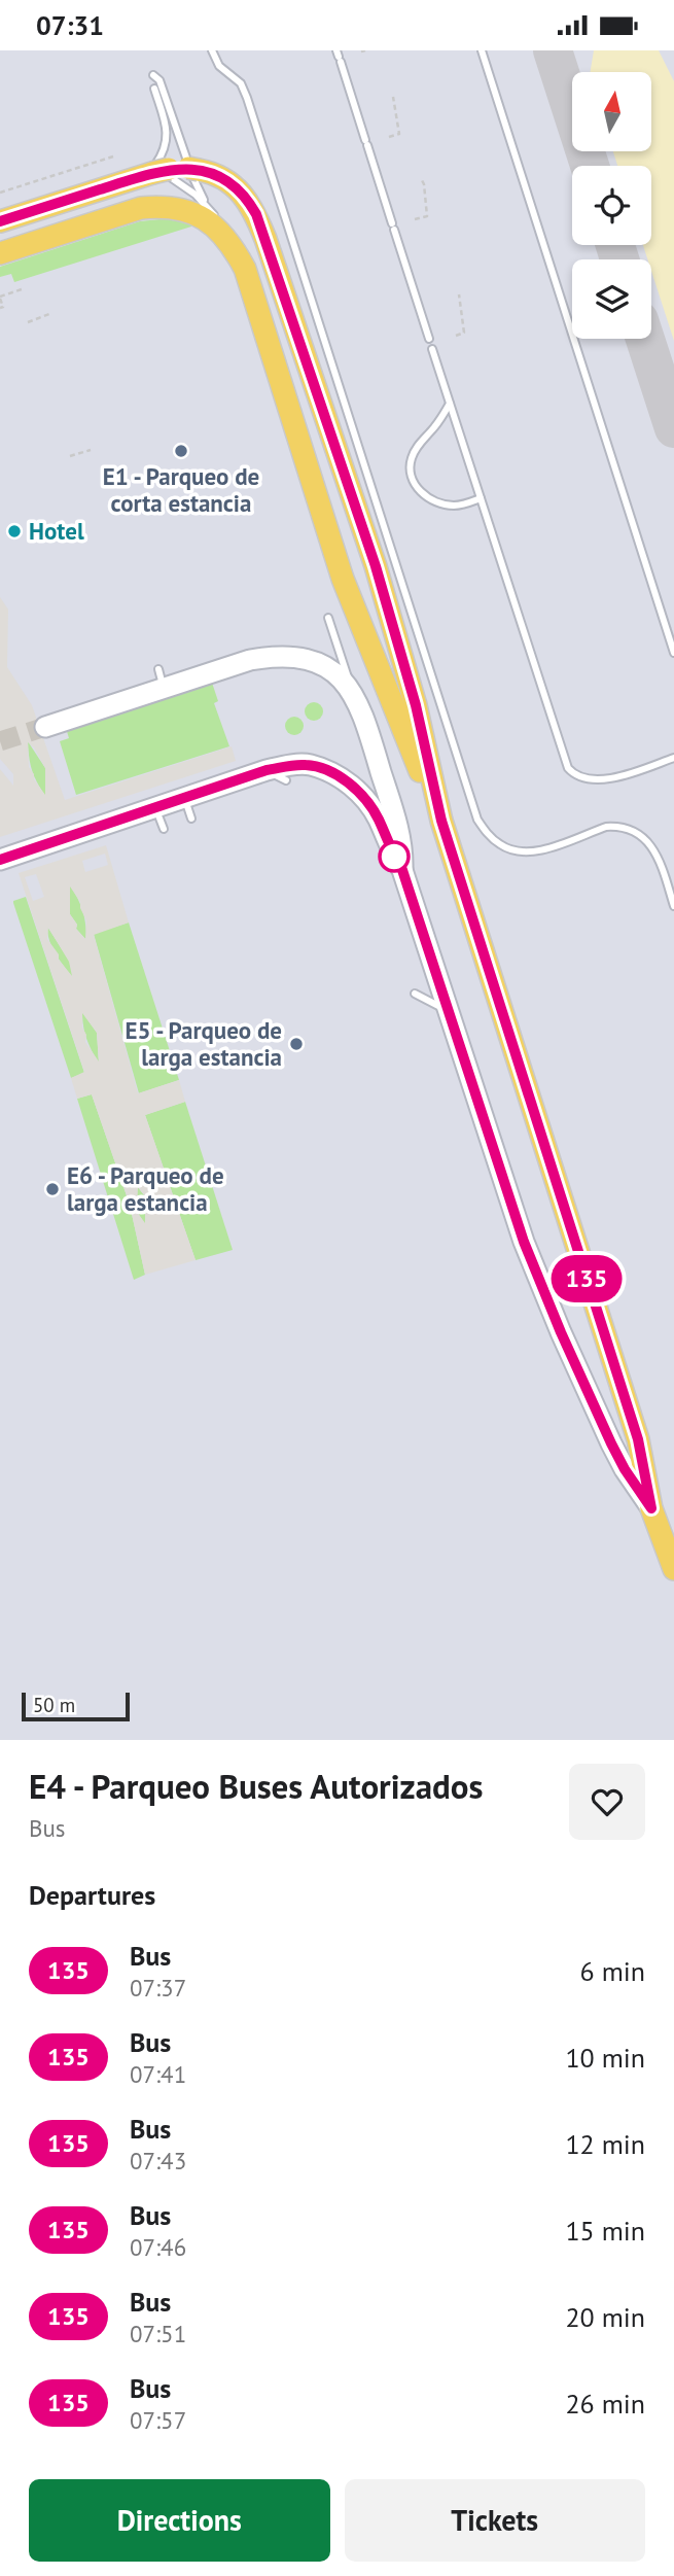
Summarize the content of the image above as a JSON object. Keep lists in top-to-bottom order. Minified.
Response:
{"places":["E1 - Parqueo de corta estancia","Hotel","E5 - Parqueo de larga estancia","E6 - Parqueo de larga estancia"],"lines":["bus line 135"],"scale_bar":"50 m","north":"top","page":{"status":"07:31","on_map":"135","scale":"50 m","heading":[["E4 - Parqueo Buses Autorizados","Bus"],"Departures"],"list":[{"mark":"135","name":"Bus","note":"07:37","value":"6 min"},{"mark":"135","name":"Bus","note":"07:41","value":"10 min"},{"mark":"135","name":"Bus","note":"07:43","value":"12 min"},{"mark":"135","name":"Bus","note":"07:46","value":"15 min"},{"mark":"135","name":"Bus","note":"07:51","value":"20 min"},{"mark":"135","name":"Bus","note":"07:57","value":"26 min"}],"buttons":["Directions","Tickets"]}}
